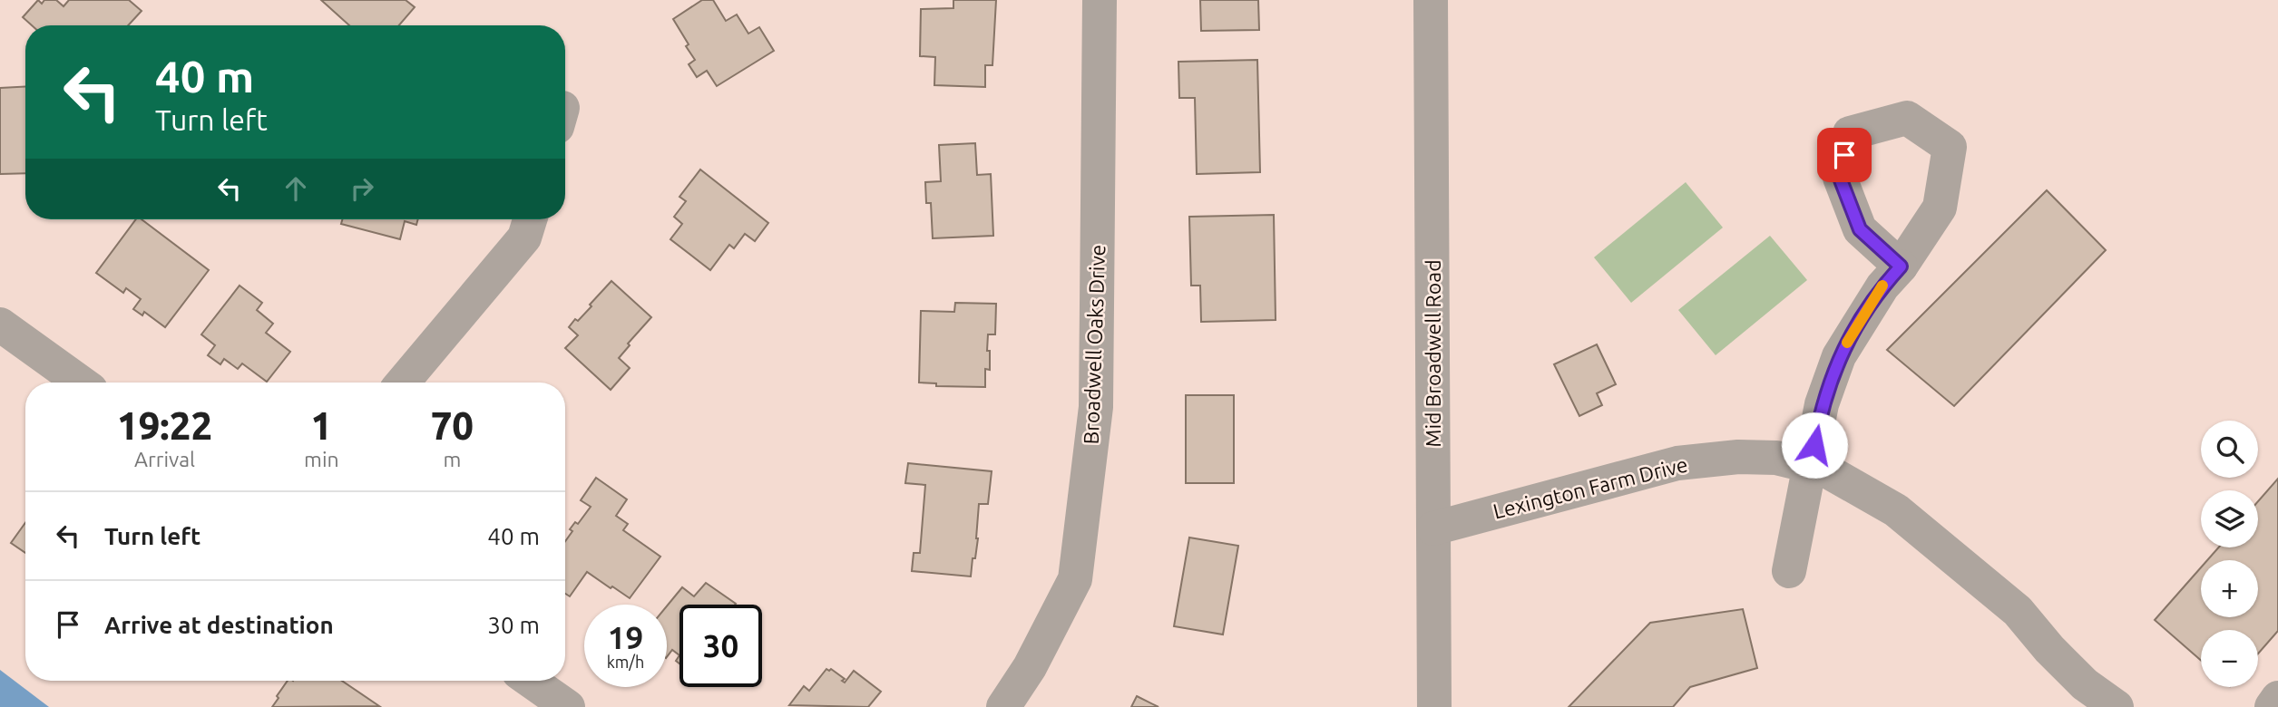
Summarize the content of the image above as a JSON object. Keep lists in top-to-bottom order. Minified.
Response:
{"streets":{"street":["Broadwell Oaks Drive","Mid Broadwell Road","Lexington Farm Drive"]},"crossings":[["Mid Broadwell Road","Lexington Farm Drive"]],"page":{"turn":["40 m","Turn left"],"eta":["19:22","Arrival","1","min","70","m"],"map_buttons":["+","−"],"list":[{"name":"Turn left","value":"40 m"},{"name":"Arrive at destination","value":"30 m"}],"speed":"19 km/h","limit":"30"}}
